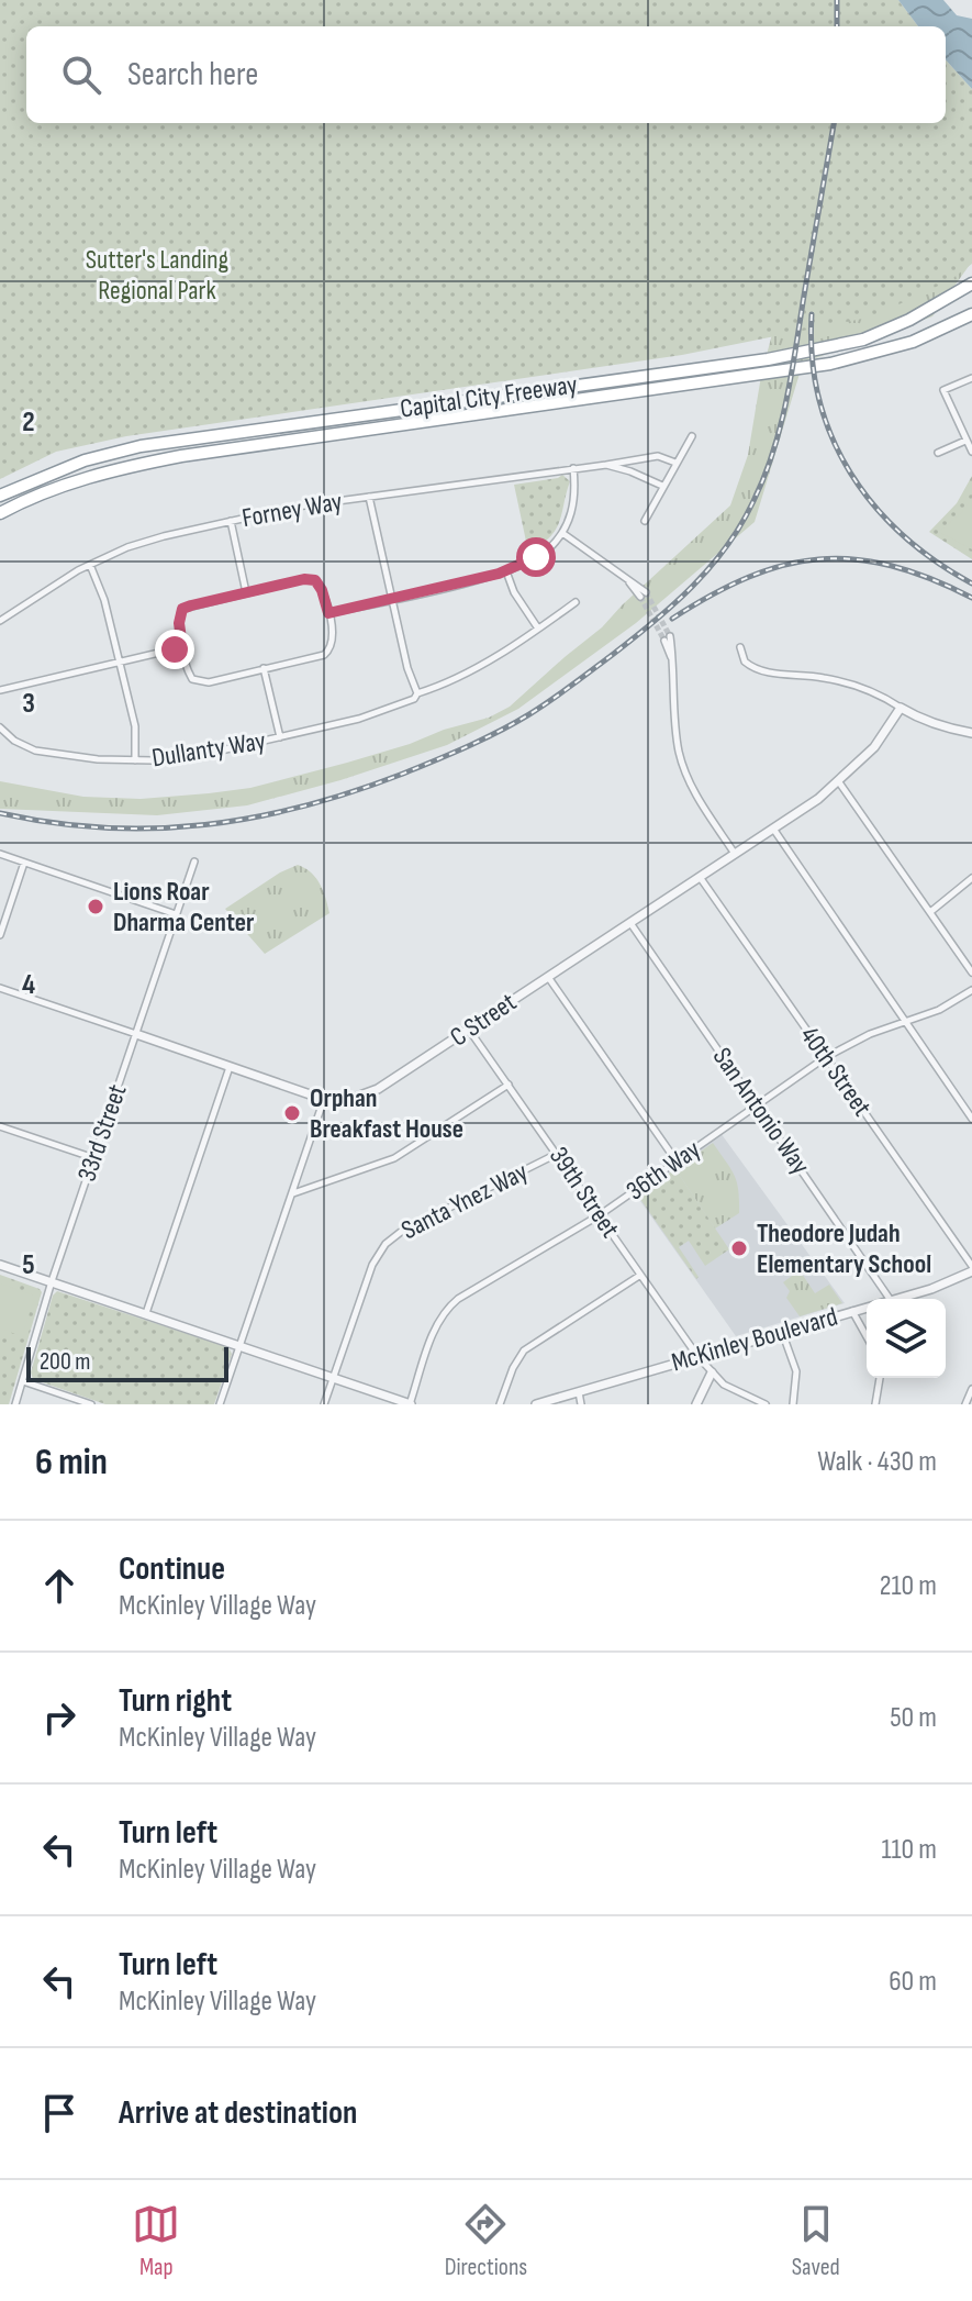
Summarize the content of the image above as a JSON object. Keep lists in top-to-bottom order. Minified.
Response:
{"streets":{"highway":["Capital City Freeway"],"street":["Forney Way","Dullanty Way","C Street","40th Street","San Antonio Way","33rd Street","36th Way","39th Street","Santa Ynez Way","McKinley Boulevard"]},"crossings":[["C Street","40th Street"],["C Street","San Antonio Way"],["C Street","33rd Street"],["C Street","39th Street"],["40th Street","36th Way"],["40th Street","McKinley Boulevard"],["San Antonio Way","36th Way"],["San Antonio Way","McKinley Boulevard"],["36th Way","39th Street"],["39th Street","Santa Ynez Way"],["39th Street","McKinley Boulevard"]],"parks":["Sutter's Landing Regional Park"],"places":["Lions Roar Dharma Center","Orphan Breakfast House","Theodore Judah Elementary School"],"scale_bar":"200 m","page":{"search":"Search here","scale":"200 m","heading":["6 min","Walk · 430 m"],"list":[["Continue","McKinley Village Way","210 m"],["Turn right","McKinley Village Way","50 m"],["Turn left","McKinley Village Way","110 m"],["Turn left","McKinley Village Way","60 m"],"Arrive at destination"],"nav":["Map","Directions","Saved"]},"grid":{"rows":["2","3","4","5"]}}
